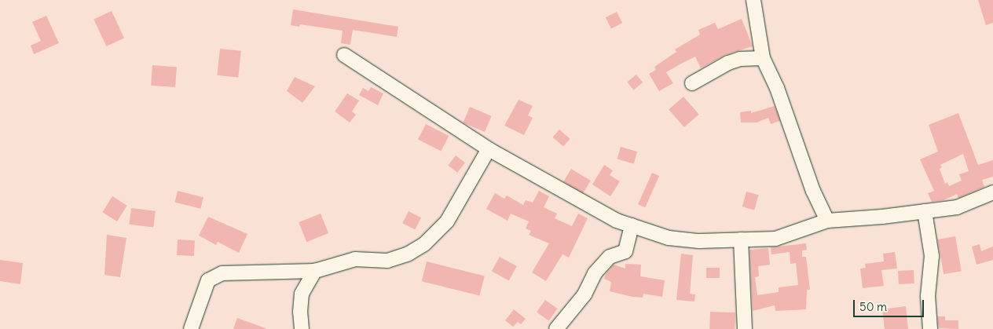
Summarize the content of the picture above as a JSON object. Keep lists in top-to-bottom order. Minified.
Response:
{"scale_bar":"50 m"}
